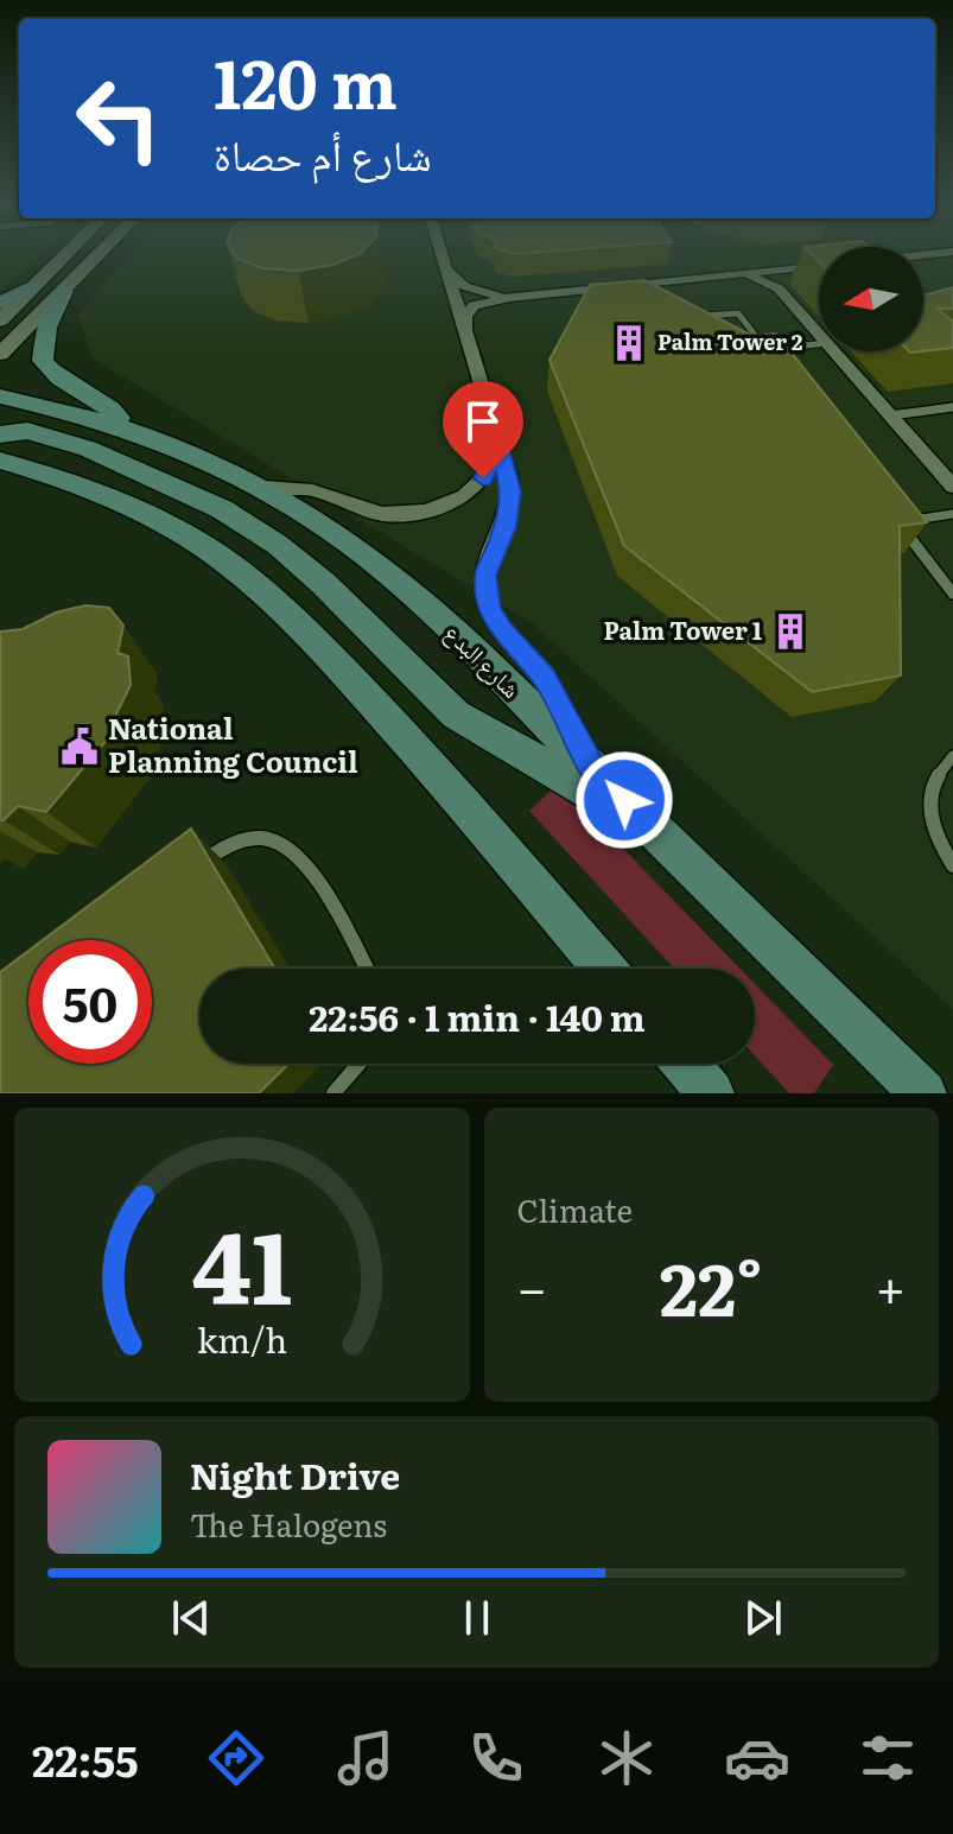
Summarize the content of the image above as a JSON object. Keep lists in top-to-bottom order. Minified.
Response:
{"streets":{"main road":["شارع البدع"]},"places":{"building":["Palm Tower 2","Palm Tower 1"],"public building":["National Planning Council"]},"north":"left","page":{"turn":["120 m","شارع أم حصاة"],"limit":"50","trip":"22:56 · 1 min · 140 m","tile":"Climate","heat":["−","22°","+"],"song":["Night Drive","The Halogens"],"tabs":"22:55","gauge":["41","km/h"]}}
